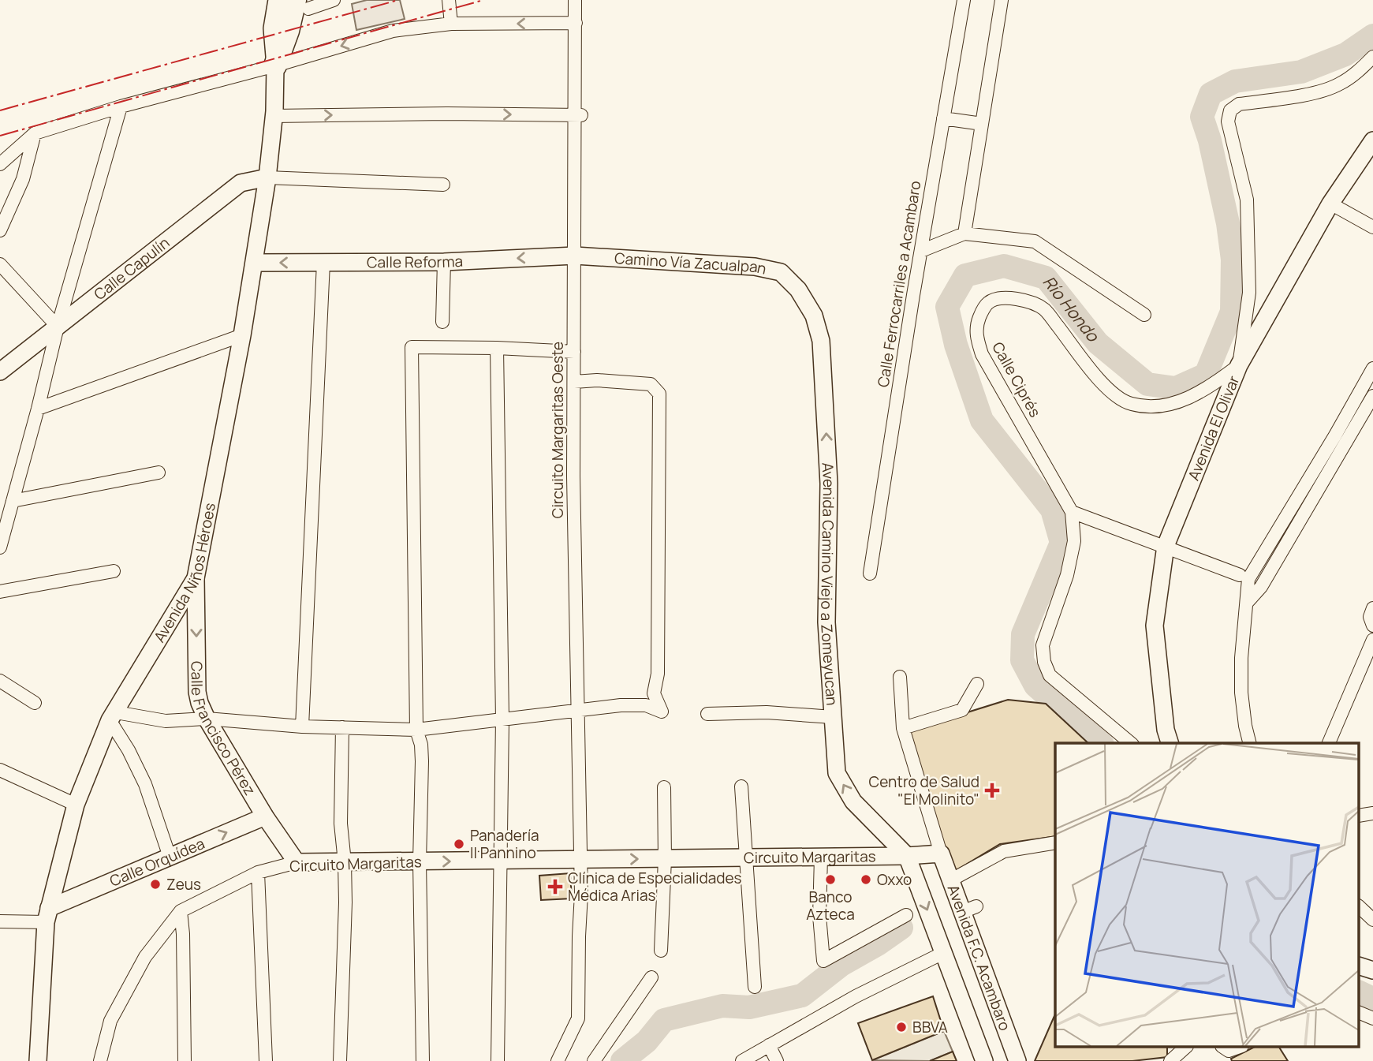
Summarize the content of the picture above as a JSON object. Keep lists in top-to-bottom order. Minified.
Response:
{"streets":{"street":["Calle Reforma","Camino Vía Zacualpan","Calle Capulín","Calle Ferrocarriles a Acambaro","Calle Ciprés","Avenida El Olivar","Circuito Margaritas Oeste","Avenida Niños Héroes","Avenida Camino Viejo a Zomeyucan","Calle Francisco Pérez","Circuito Margaritas","Calle Orquídea","Avenida F.C. Acambaro"]},"crossings":[["Calle Reforma","Camino Vía Zacualpan"],["Calle Reforma","Circuito Margaritas Oeste"],["Calle Reforma","Avenida Niños Héroes"],["Camino Vía Zacualpan","Circuito Margaritas Oeste"],["Camino Vía Zacualpan","Avenida Camino Viejo a Zomeyucan"],["Calle Capulín","Avenida Niños Héroes"],["Calle Ciprés","Avenida El Olivar"],["Circuito Margaritas Oeste","Circuito Margaritas"],["Avenida Niños Héroes","Calle Francisco Pérez"],["Avenida Niños Héroes","Calle Orquídea"],["Avenida Camino Viejo a Zomeyucan","Circuito Margaritas"],["Avenida Camino Viejo a Zomeyucan","Avenida F.C. Acambaro"],["Calle Francisco Pérez","Circuito Margaritas"],["Calle Francisco Pérez","Calle Orquídea"],["Circuito Margaritas","Avenida F.C. Acambaro"]],"water":["Río Hondo"],"places":{"health":["Centro de Salud \"El Molinito\"","Clínica de Especialidades Médica Arias"],"other":["Panadería Il Pannino","Banco Azteca","Oxxo","Zeus","BBVA"]}}
